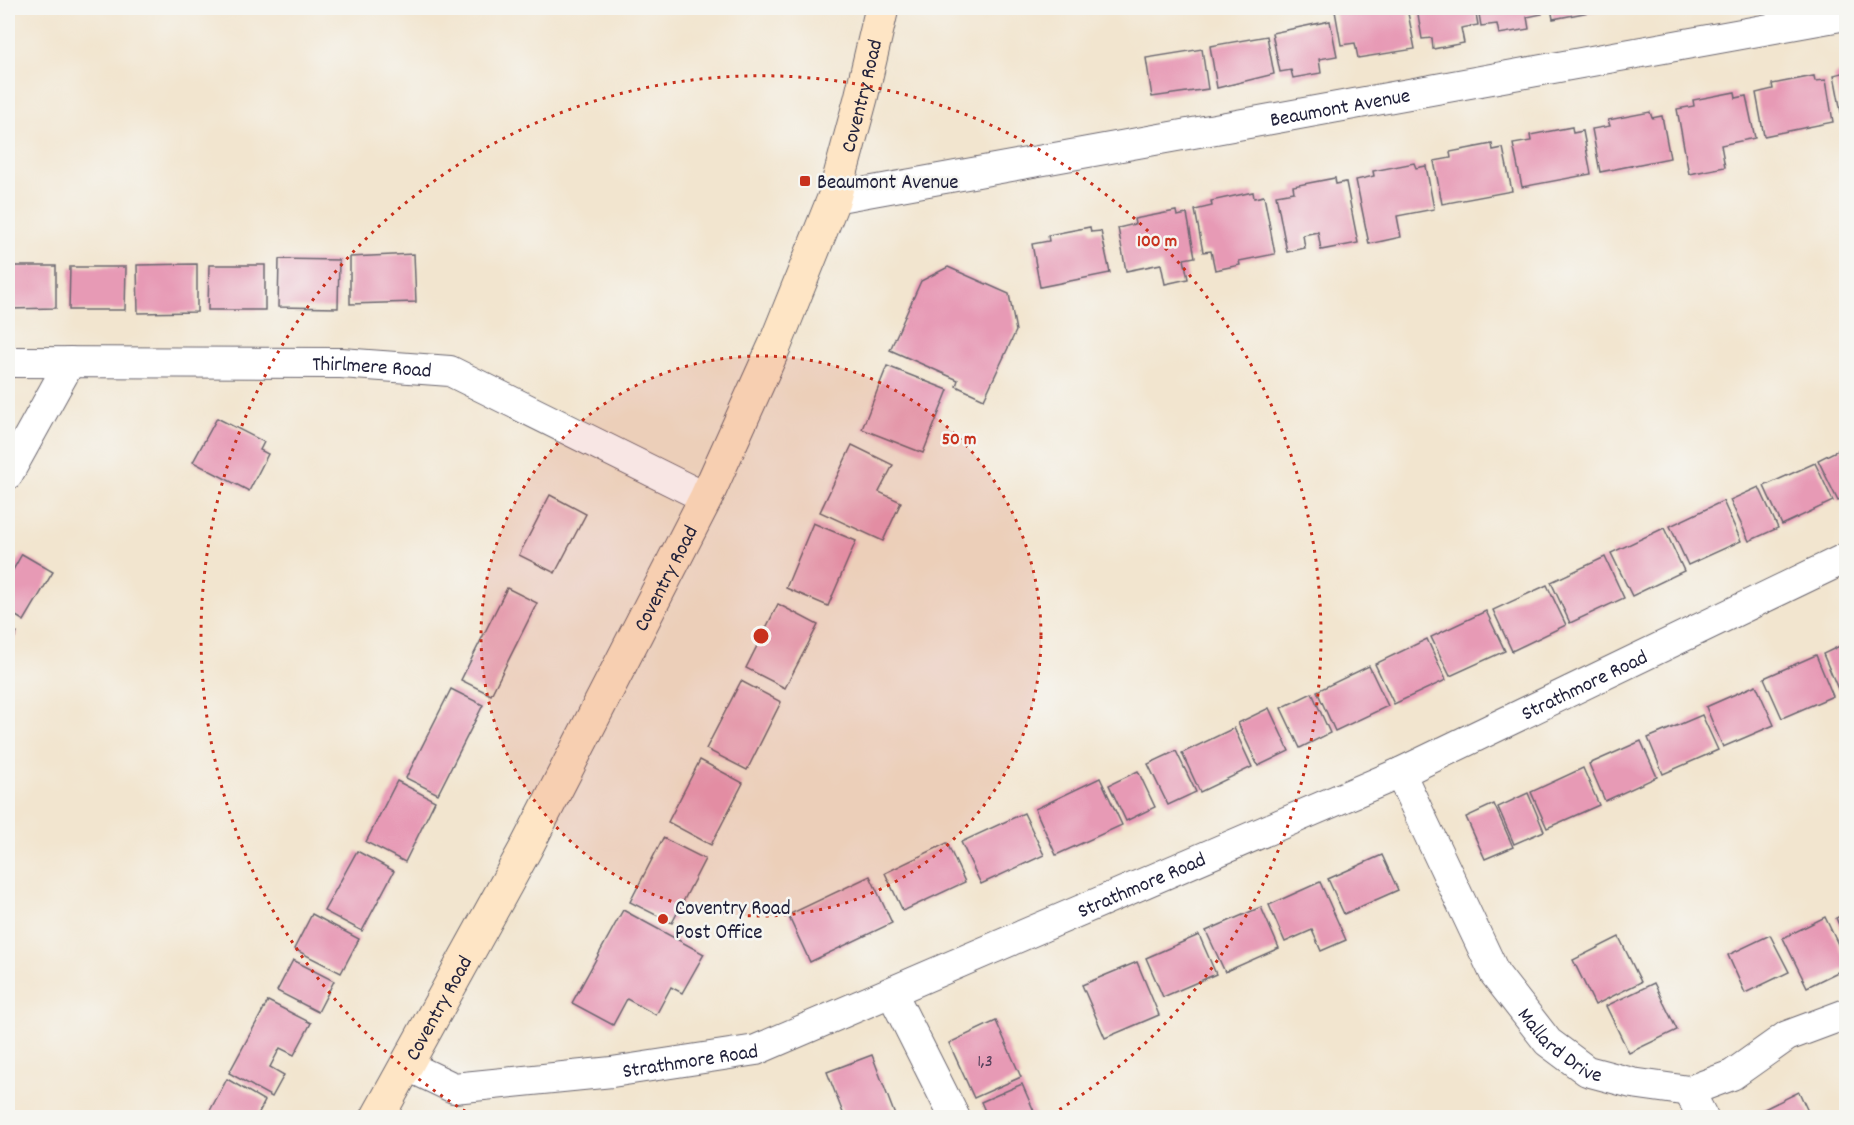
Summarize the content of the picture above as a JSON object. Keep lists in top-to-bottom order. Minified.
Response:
{"streets":{"main road":["Coventry Road"],"street":["Beaumont Avenue","Thirlmere Road","Strathmore Road","Mallard Drive"]},"crossings":[["Coventry Road","Beaumont Avenue"],["Coventry Road","Thirlmere Road"],["Coventry Road","Strathmore Road"],["Strathmore Road","Mallard Drive"]],"places":{"transit":["Beaumont Avenue"],"other":["Coventry Road Post Office"]},"house_numbers":["1,3"],"rings":["100 m","50 m"]}
